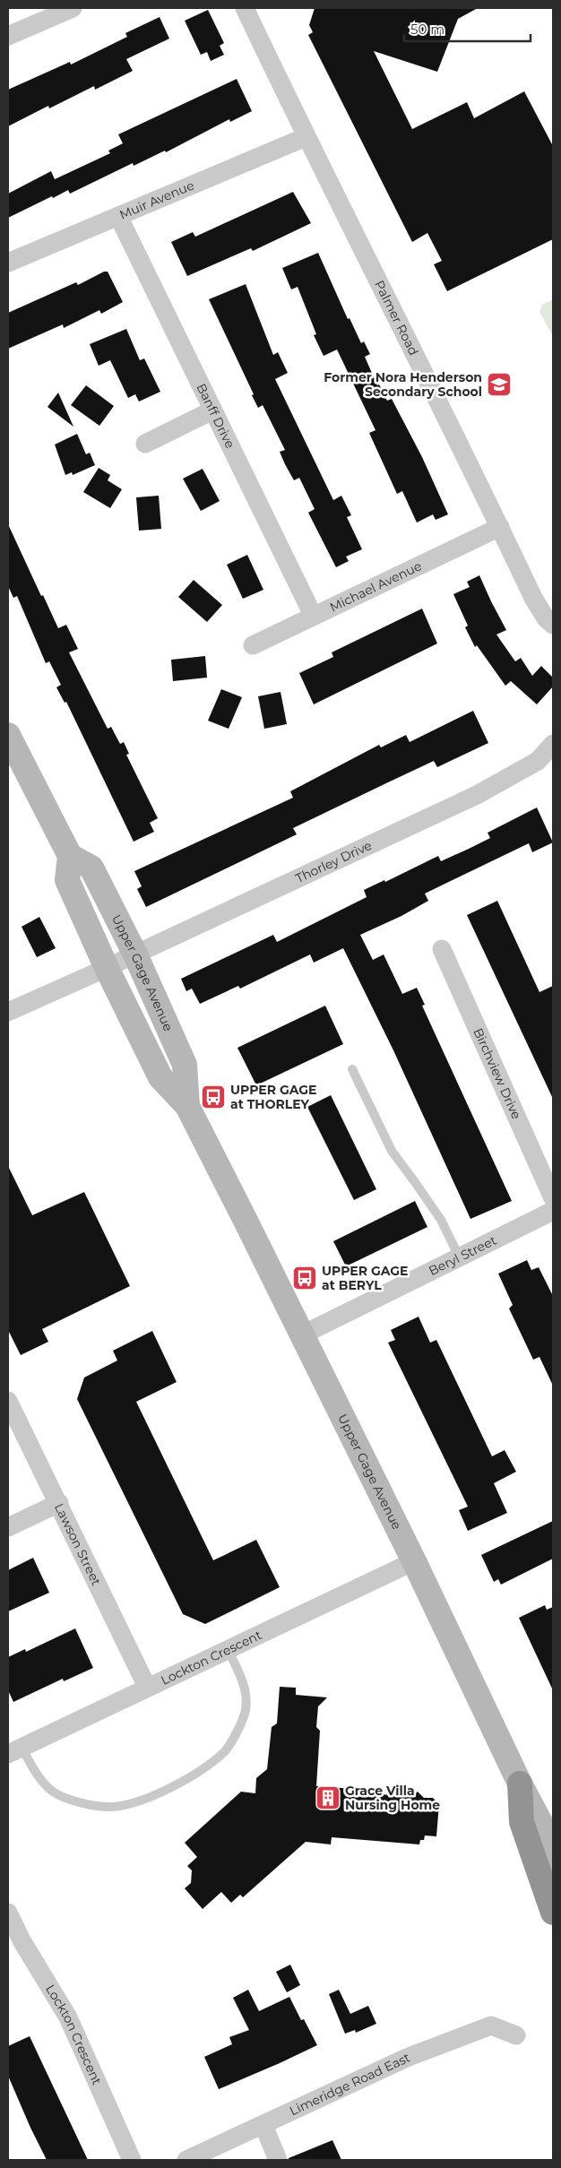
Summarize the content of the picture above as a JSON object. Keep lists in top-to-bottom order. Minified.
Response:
{"streets":{"main road":["Upper Gage Avenue"],"street":["Muir Avenue","Palmer Road","Banff Drive","Michael Avenue","Thorley Drive","Birchview Drive","Beryl Street","Lawson Street","Lockton Crescent","Limeridge Road East"]},"crossings":[["Muir Avenue","Palmer Road"],["Muir Avenue","Banff Drive"],["Palmer Road","Michael Avenue"],["Banff Drive","Michael Avenue"],["Thorley Drive","Upper Gage Avenue"],["Upper Gage Avenue","Beryl Street"],["Upper Gage Avenue","Lockton Crescent"],["Lawson Street","Lockton Crescent"]],"places":{"school or university":["Former Nora Henderson Secondary School"],"bus stop":["UPPER GAGE at THORLEY","UPPER GAGE at BERYL"],"building":["Grace Villa Nursing Home"]},"scale_bar":"50 m"}
